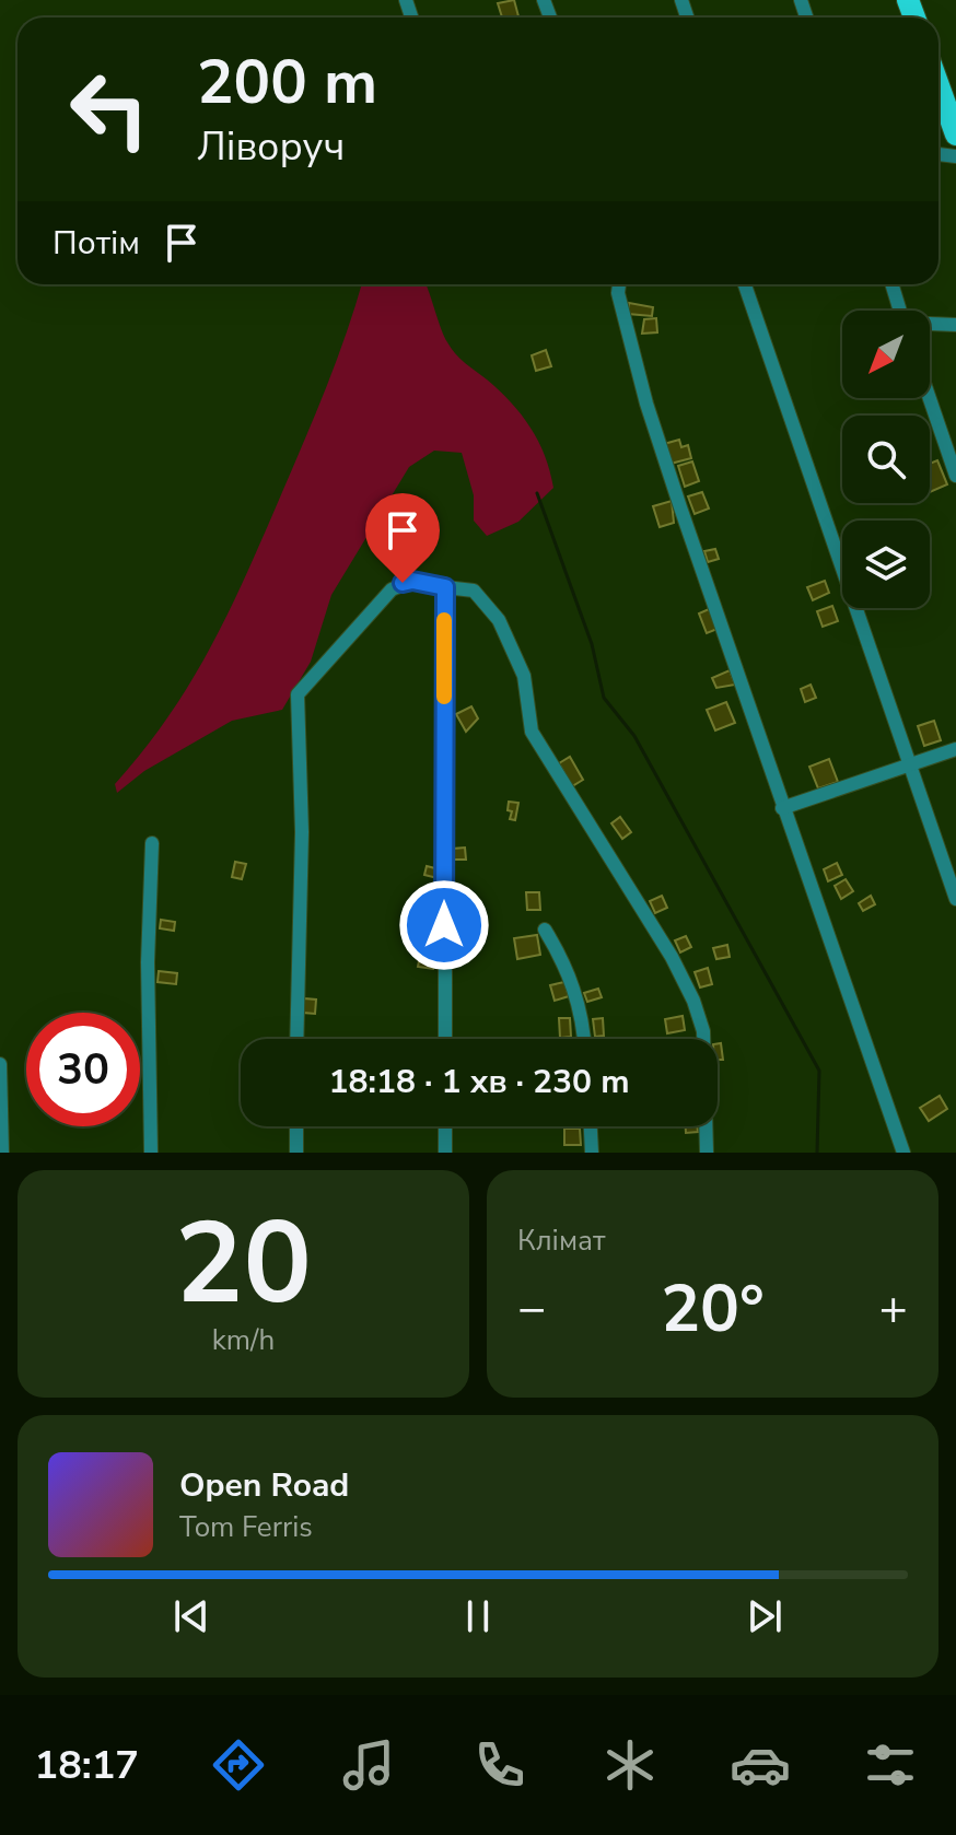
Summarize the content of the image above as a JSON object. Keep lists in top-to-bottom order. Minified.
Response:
{"north":"bottom left","page":{"turn":["200 m","Ліворуч"],"then":"Потім","limit":"30","trip":"18:18 · 1 хв · 230 m","tile":[["20","km/h"],"Клімат"],"heat":["−","20°","+"],"song":["Open Road","Tom Ferris"],"tabs":"18:17"}}
